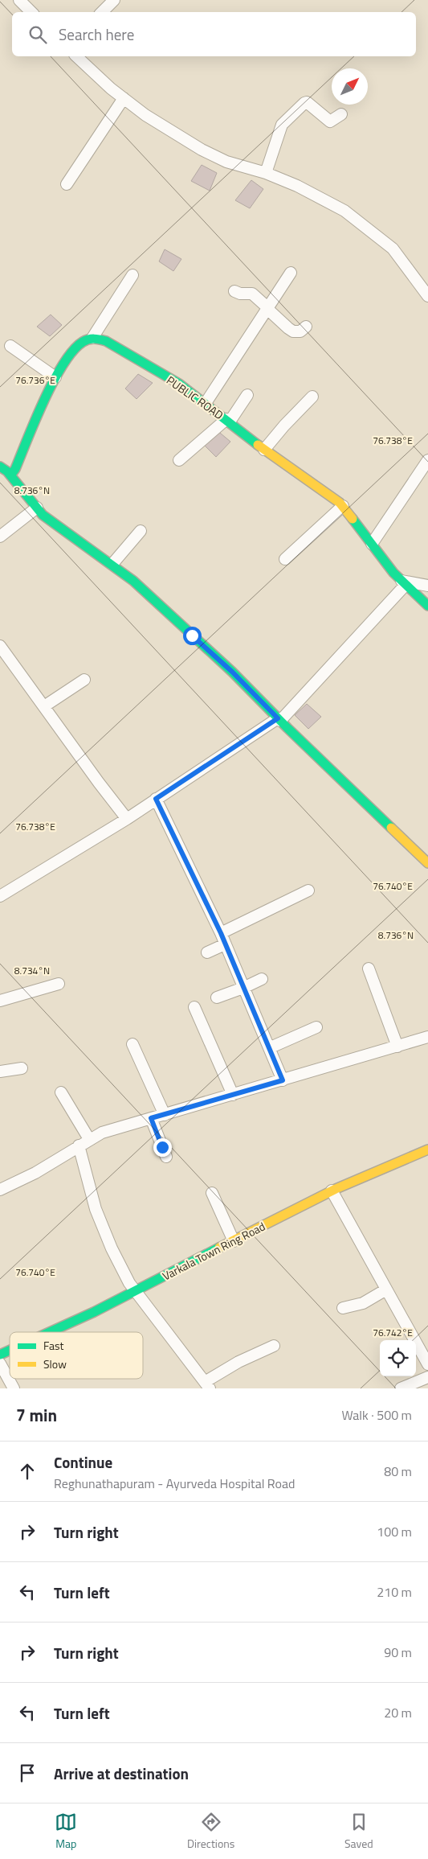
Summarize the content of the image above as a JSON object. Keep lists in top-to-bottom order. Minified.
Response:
{"streets":{"main road":["PUBLIC ROAD","Varkala Town Ring Road"]},"legend":["Fast","Slow"],"north":"top right","page":{"search":"Search here","heading":["7 min","Walk · 500 m"],"list":[["Continue","Reghunathapuram - Ayurveda Hospital Road","80 m"],["Turn right","100 m"],["Turn left","210 m"],["Turn right","90 m"],["Turn left","20 m"],"Arrive at destination"],"nav":["Map","Directions","Saved"]},"coordinates":["76.736°E","76.738°E","8.736°N","76.740°E","8.734°N","76.742°E"]}
